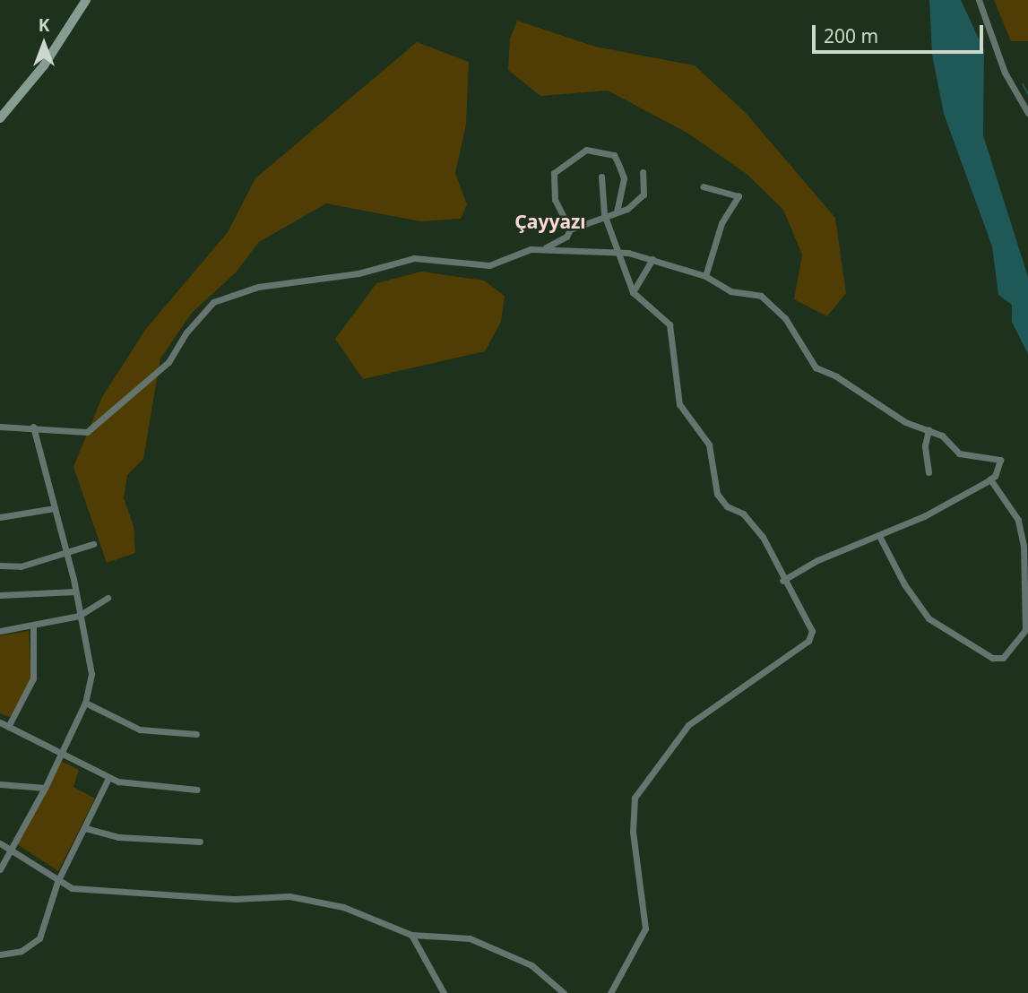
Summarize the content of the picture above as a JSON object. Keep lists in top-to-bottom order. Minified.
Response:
{"districts":["Çayyazı"],"scale_bar":"200 m","north":"top"}
